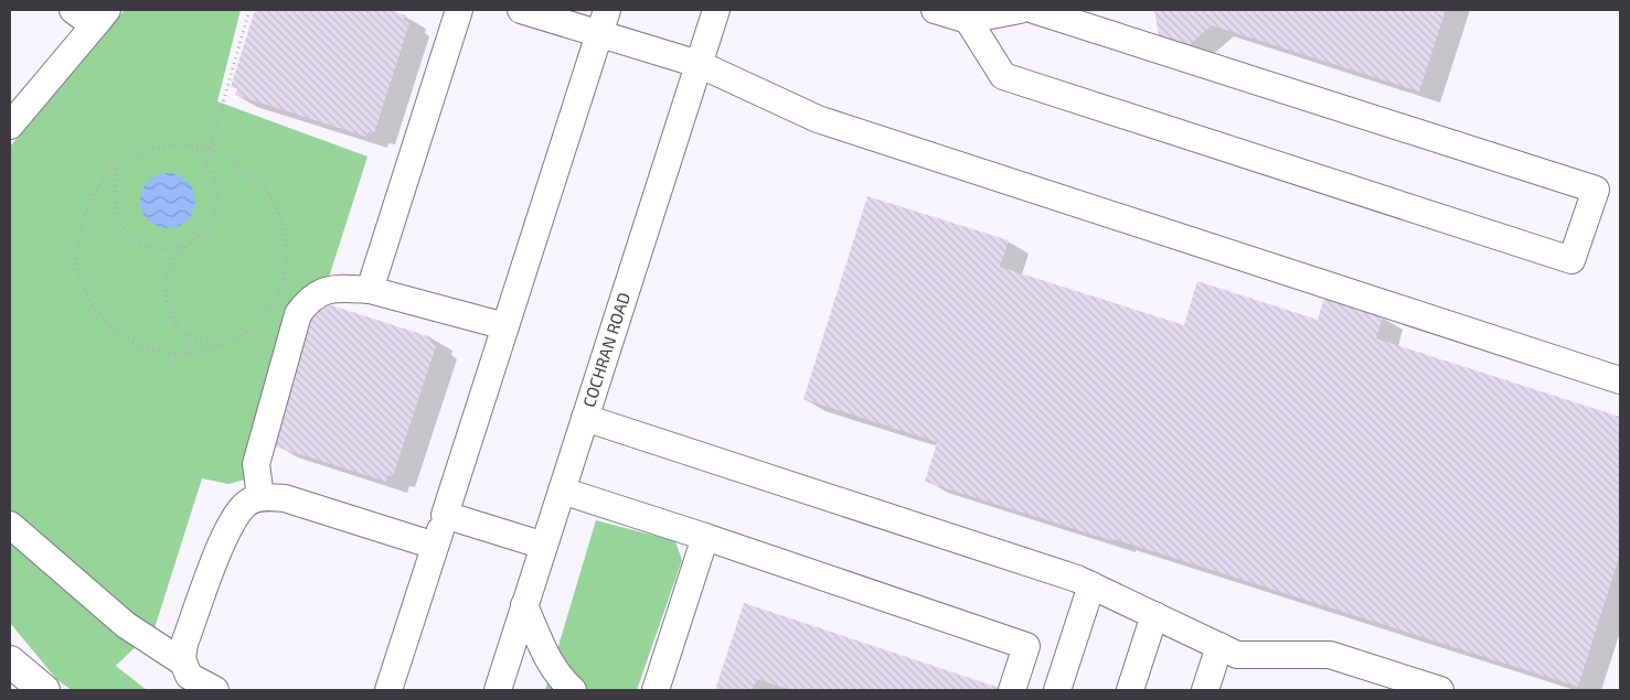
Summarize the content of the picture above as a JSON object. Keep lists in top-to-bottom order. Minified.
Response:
{"streets":{"street":["COCHRAN ROAD"]}}
